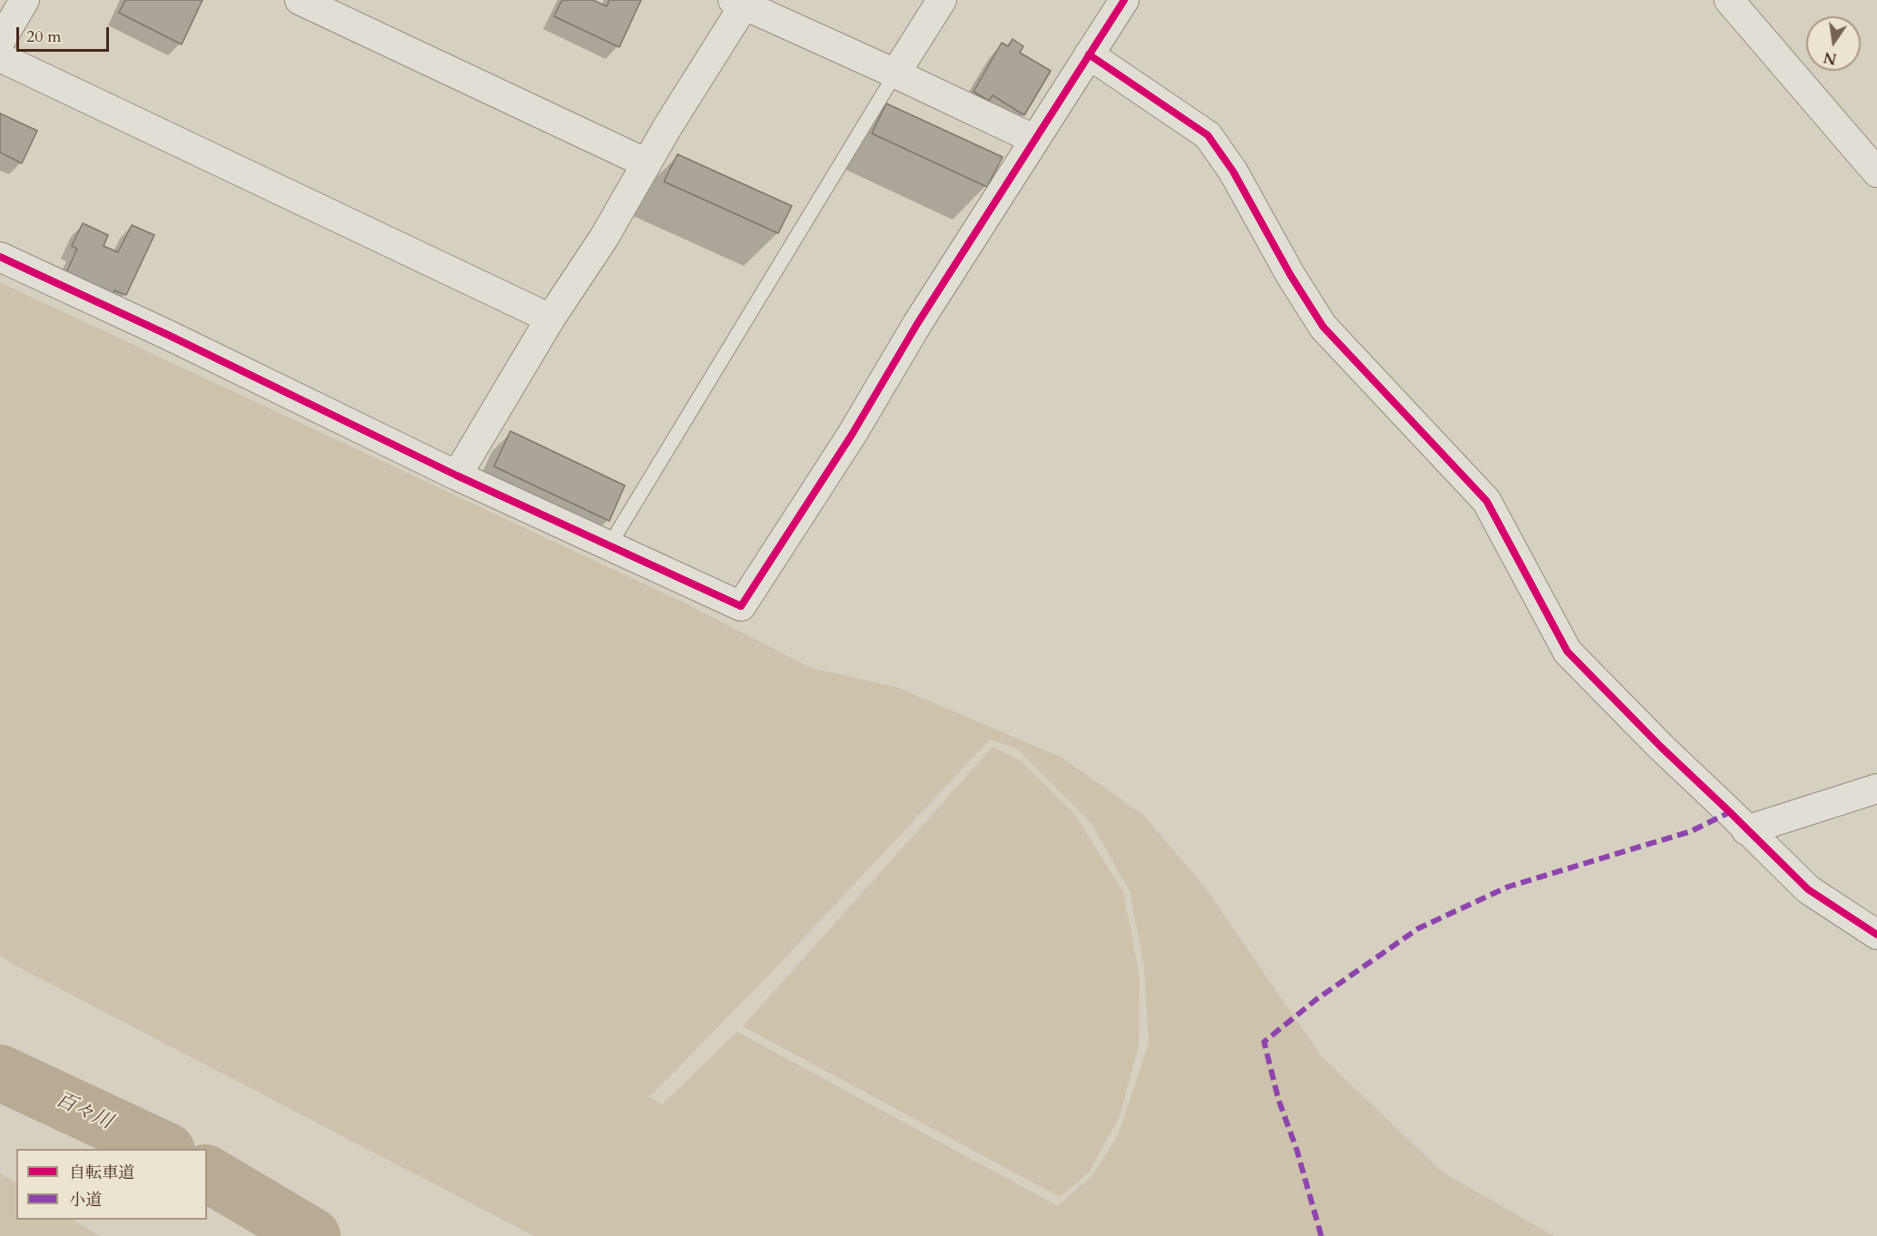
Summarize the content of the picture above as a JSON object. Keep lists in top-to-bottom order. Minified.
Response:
{"water":["百々川"],"legend":["自転車道","小道"],"scale_bar":"20 m","north":"bottom"}
